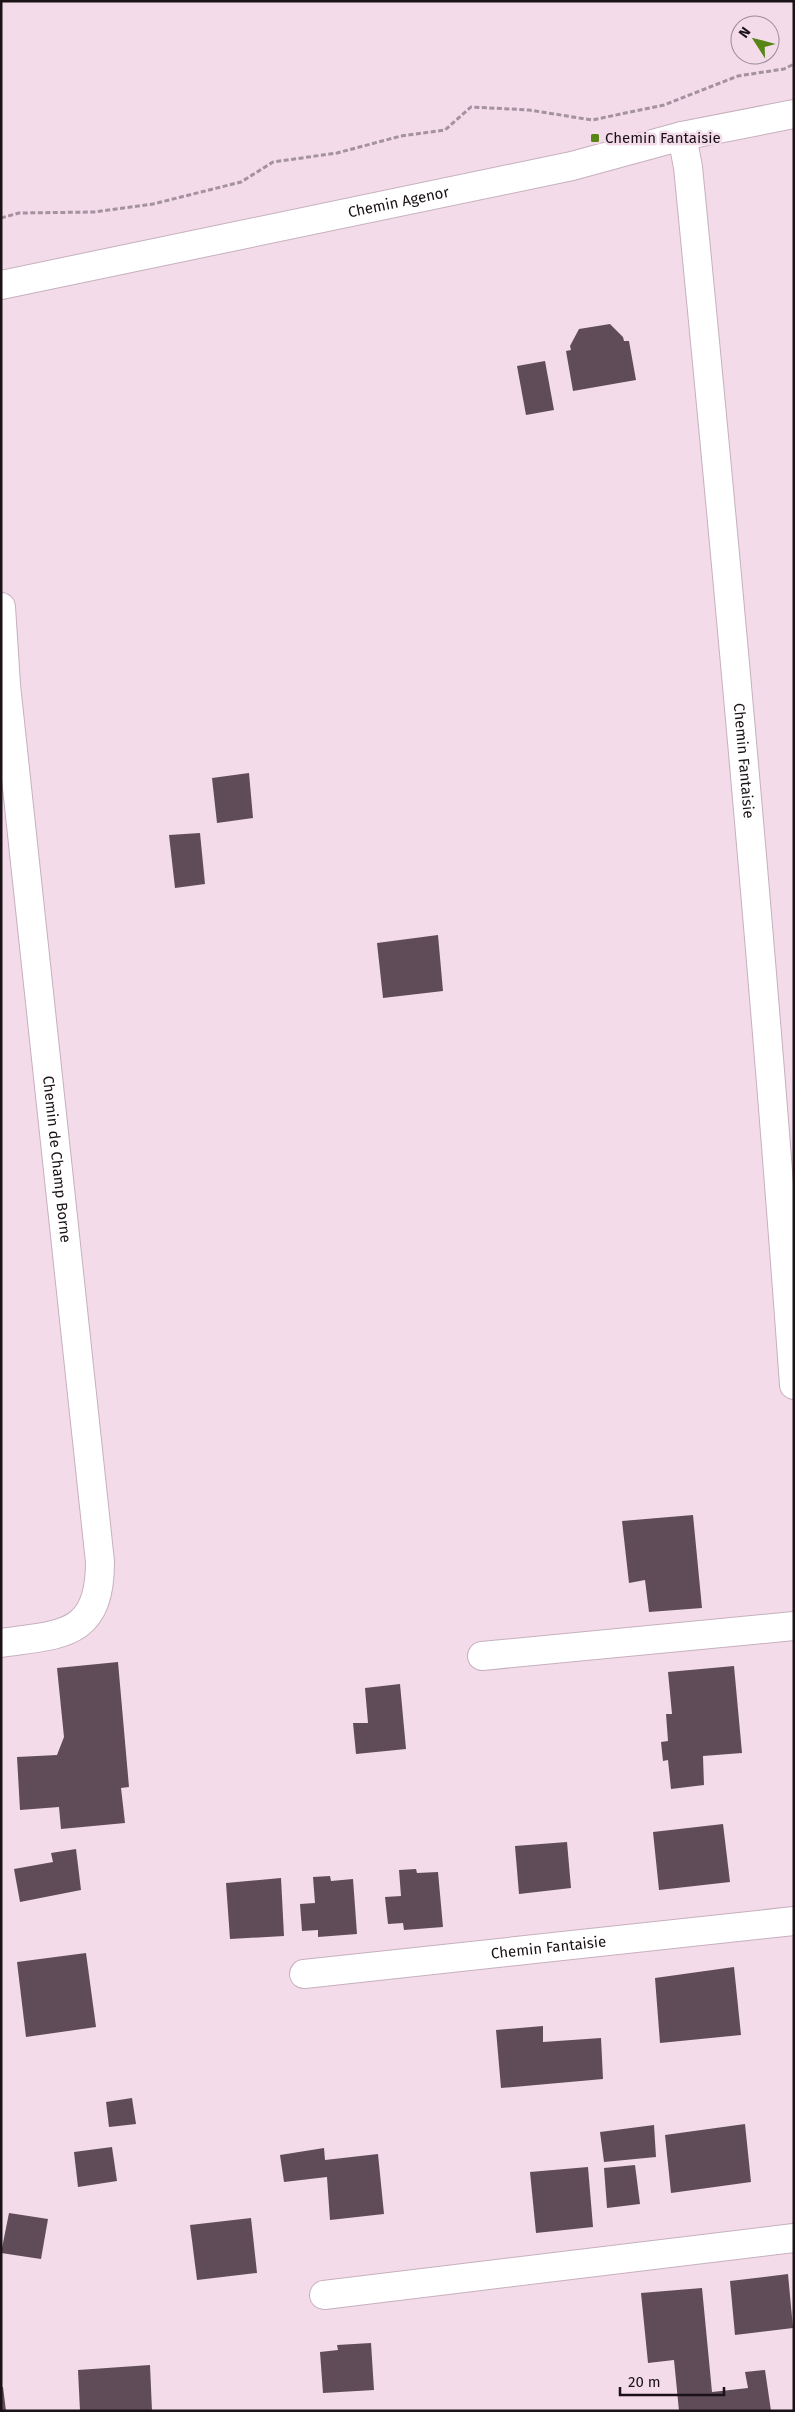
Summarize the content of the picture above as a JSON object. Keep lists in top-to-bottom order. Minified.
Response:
{"streets":{"street":["Chemin Agenor","Chemin Fantaisie","Chemin de Champ Borne"]},"crossings":[["Chemin Agenor","Chemin Fantaisie"]],"places":{"transit":["Chemin Fantaisie"]},"scale_bar":"20 m","north":"top left"}
